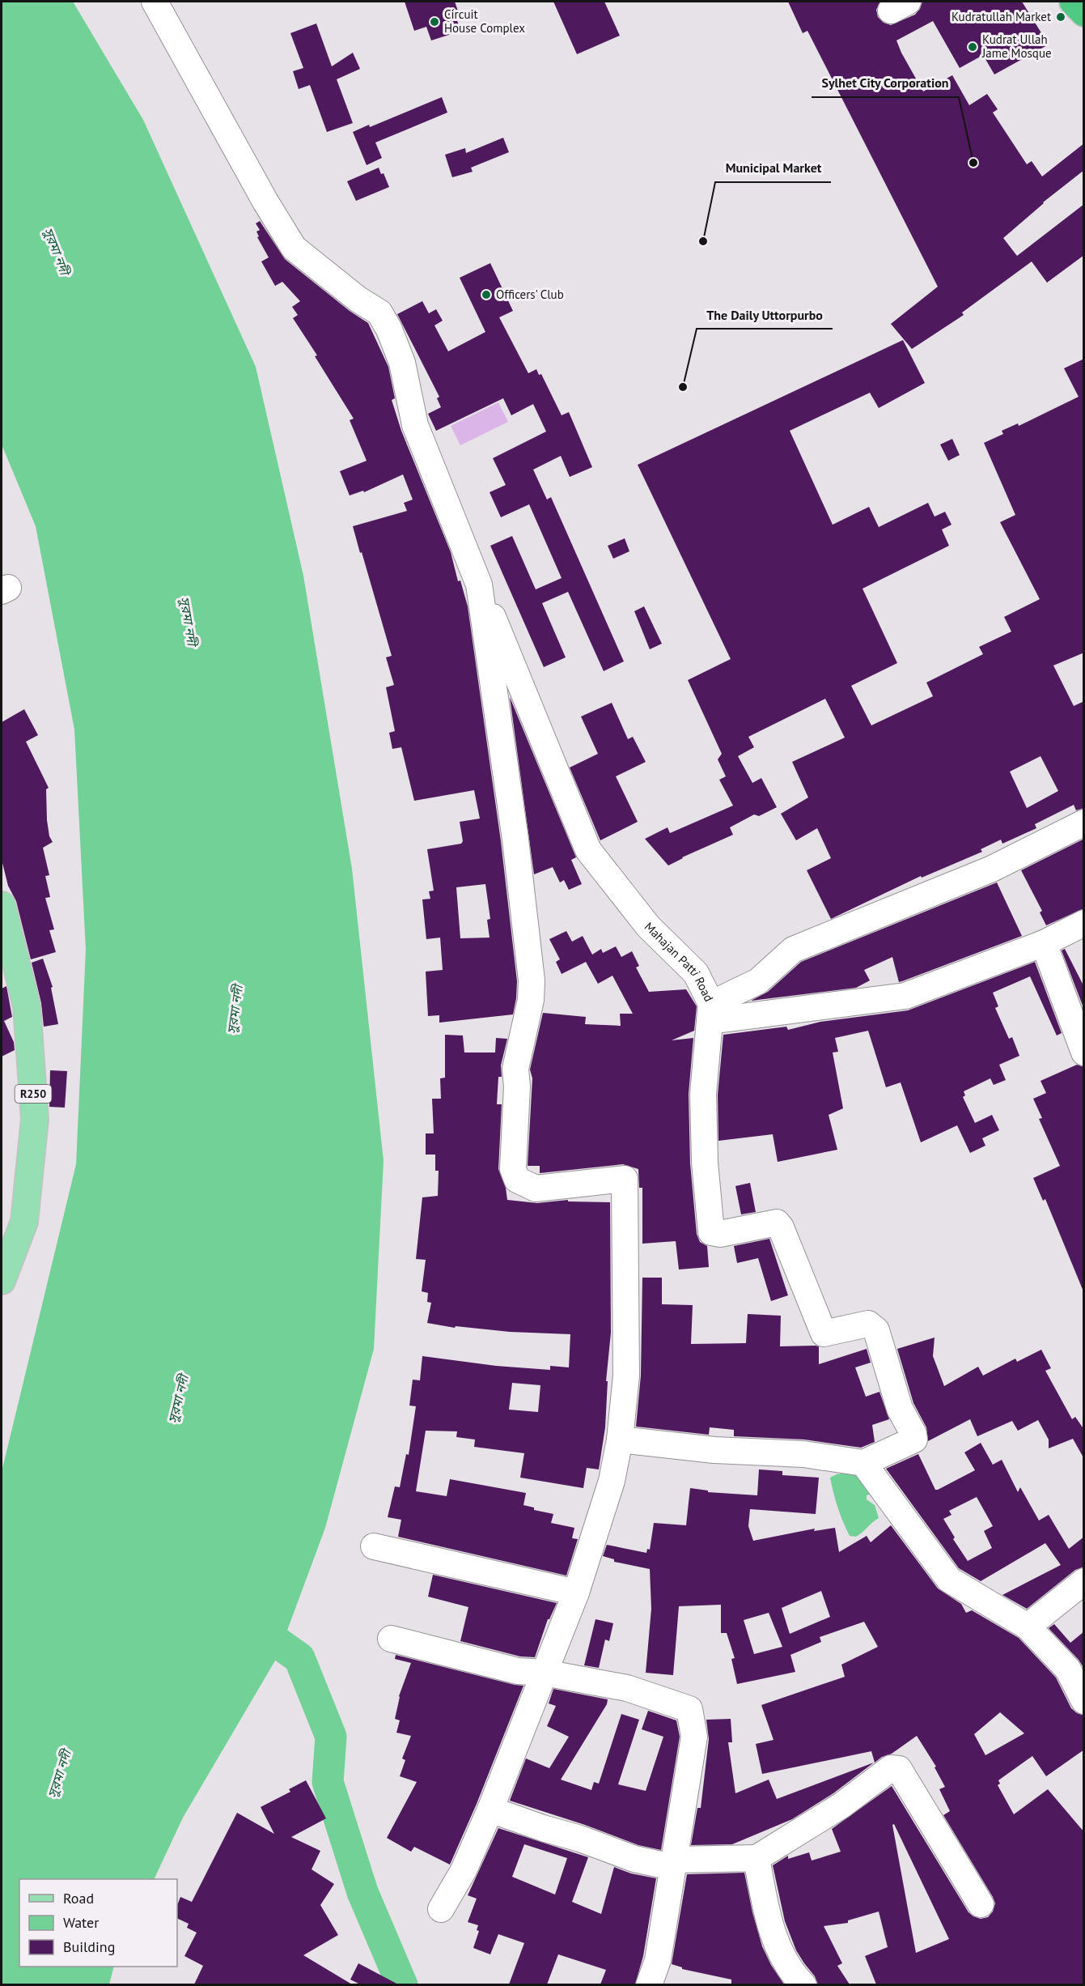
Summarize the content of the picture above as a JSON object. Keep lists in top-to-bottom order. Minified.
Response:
{"streets":{"main road":["R250"],"street":["Mahajan Patti Road"]},"water":["সুরমা নদী"],"places":["Kudratullah Market","Circuit House Complex","Kudrat Ullah Jame Mosque","Sylhet City Corporation","Municipal Market","Officers' Club","The Daily Uttorpurbo"],"legend":["Road","Water","Building"]}
